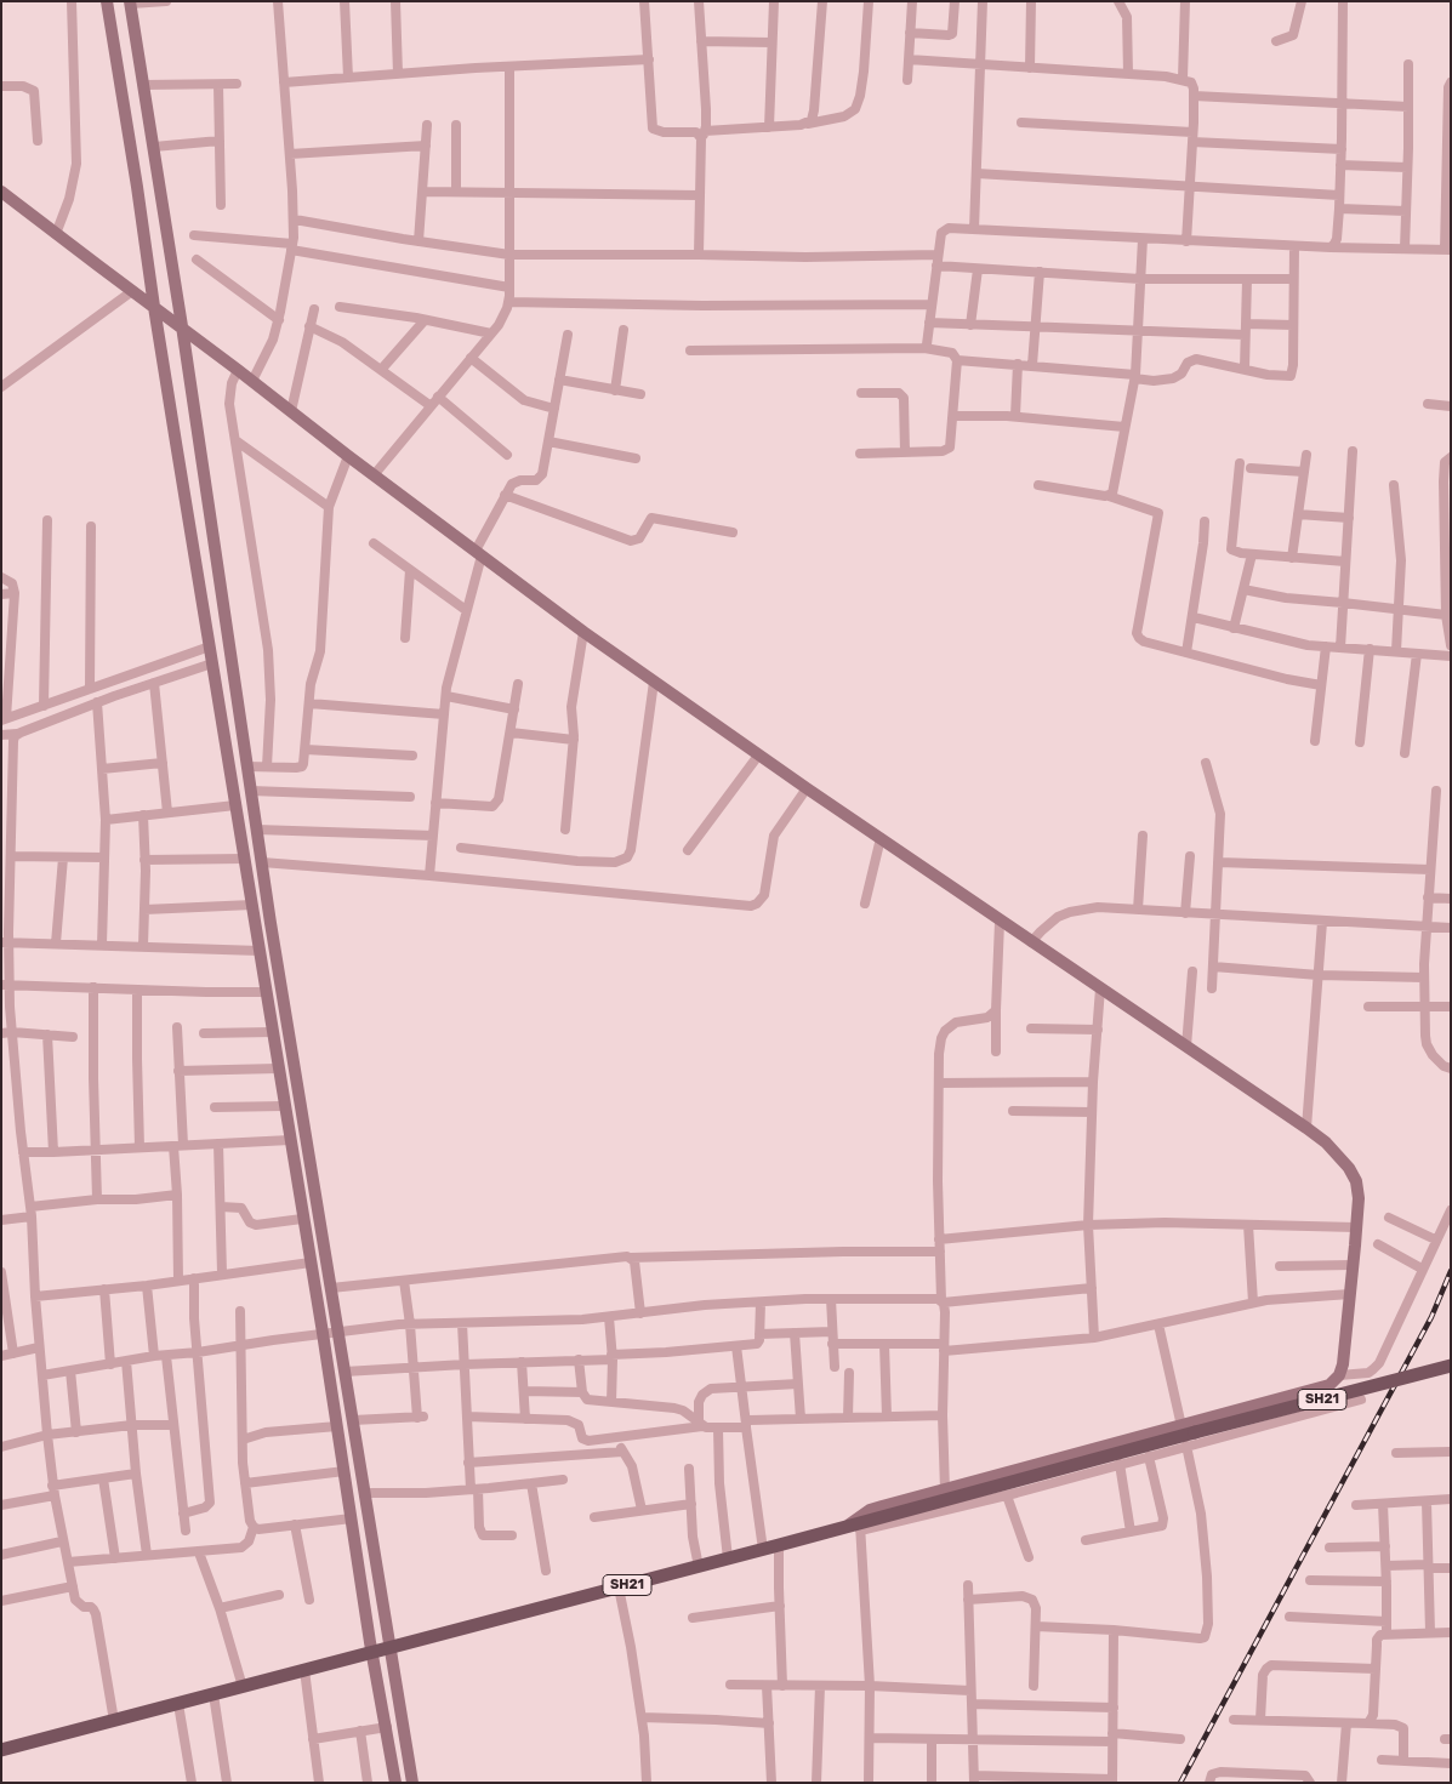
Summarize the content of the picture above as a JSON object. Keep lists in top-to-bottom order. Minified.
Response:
{"streets":{"main road":["SH21"]}}
